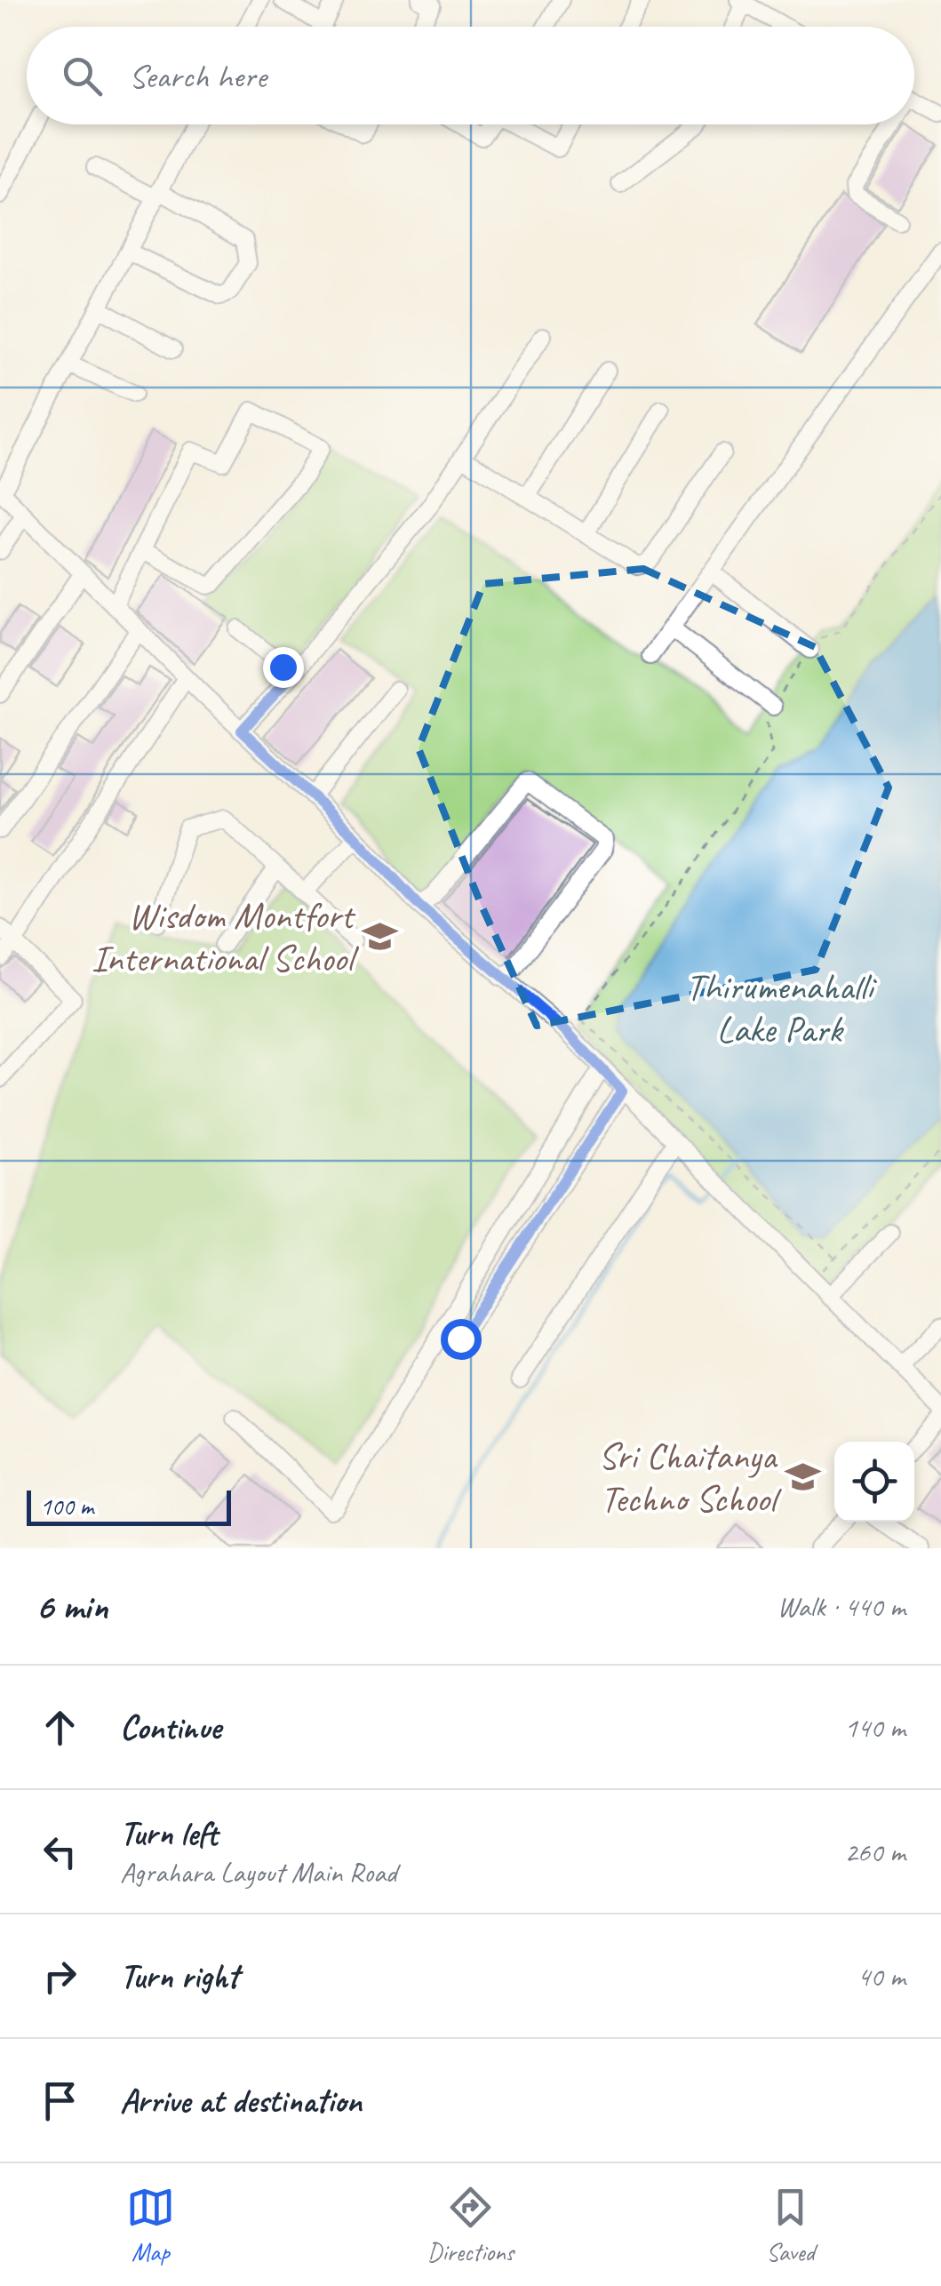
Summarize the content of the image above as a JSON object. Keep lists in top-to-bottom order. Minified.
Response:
{"parks":["Thirumenahalli Lake Park"],"places":{"school or university":["Wisdom Montfort International School","Sri Chaitanya Techno School"]},"scale_bar":"100 m","page":{"search":"Search here","scale":"100 m","heading":["6 min","Walk · 440 m"],"list":[["Continue","140 m"],["Turn left","Agrahara Layout Main Road","260 m"],["Turn right","40 m"],"Arrive at destination"],"nav":["Map","Directions","Saved"]}}
